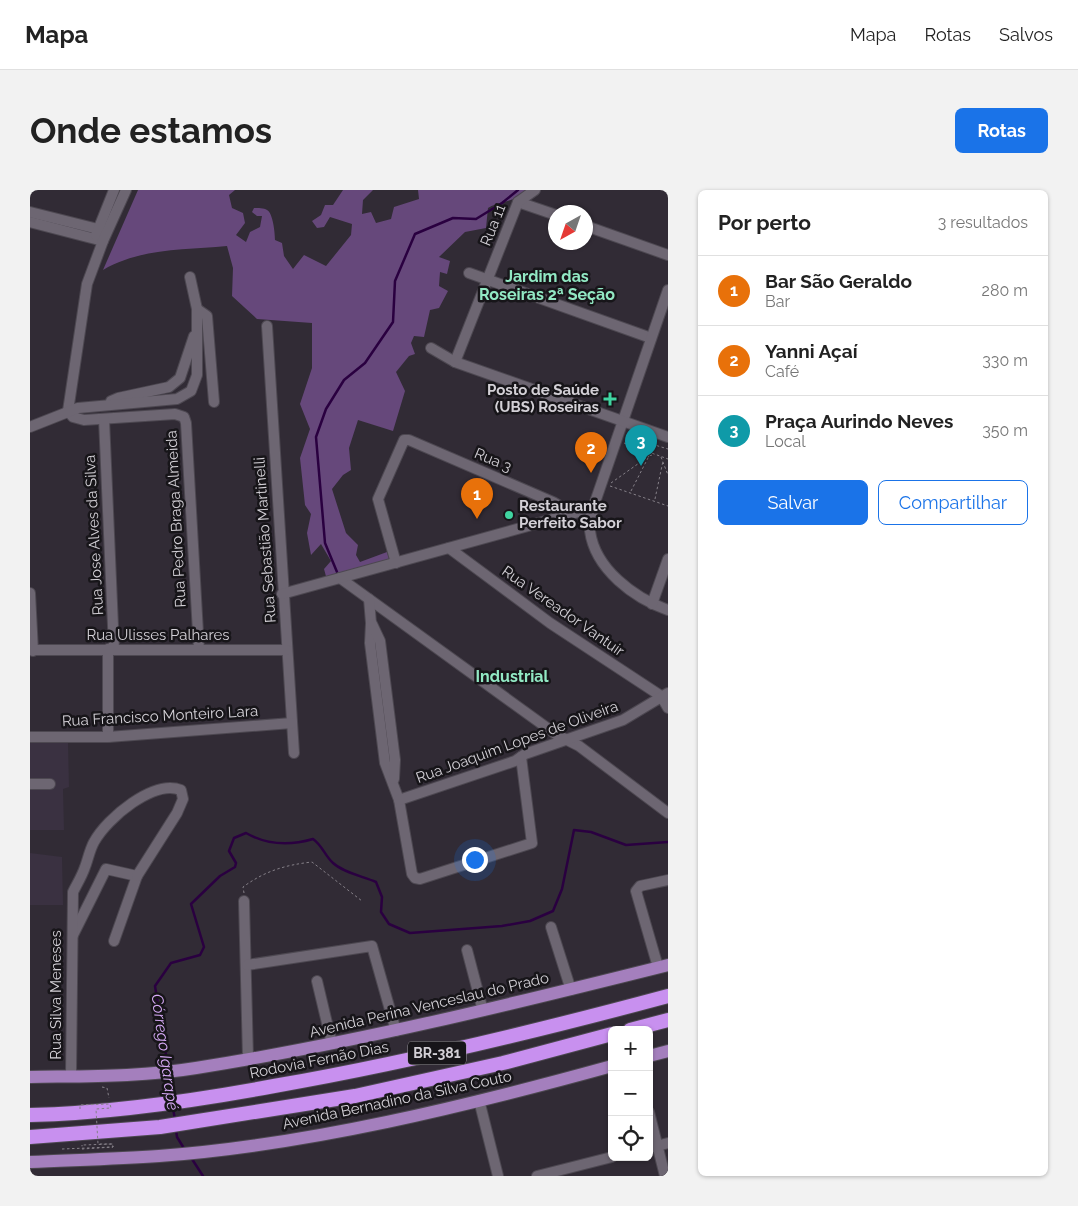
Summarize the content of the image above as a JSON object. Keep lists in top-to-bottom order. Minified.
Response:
{"streets":{"highway":["BR-381","Rodovia Fernão Dias"],"main road":["Avenida Perina Venceslau do Prado","Avenida Bernadino da Silva Couto"],"street":["Rua 11","Rua 3","Rua Pedro Braga Almeida","Rua Jose Alves da Silva","Rua Sebastião Martinelli","Rua Vereador Vantuir","Rua Ulisses Palhares","Rua Francisco Monteiro Lara","Rua Joaquim Lopes de Oliveira","Rua Silva Meneses"]},"crossings":[["Rua Pedro Braga Almeida","Rua Jose Alves da Silva"],["Rua Pedro Braga Almeida","Rua Ulisses Palhares"],["Rua Jose Alves da Silva","Rua Ulisses Palhares"],["Rua Jose Alves da Silva","Rua Francisco Monteiro Lara"],["Rua Sebastião Martinelli","Rua Ulisses Palhares"],["Rua Sebastião Martinelli","Rua Francisco Monteiro Lara"],["Rua Vereador Vantuir","Rua Joaquim Lopes de Oliveira"],["Rua Silva Meneses","Avenida Perina Venceslau do Prado"]],"districts":["Jardim das Roseiras 2ª Seção","Industrial"],"water":["Córrego Igarapé"],"places":{"health":["Posto de Saúde (UBS) Roseiras"],"other":["Restaurante Perfeito Sabor"]},"north":"bottom left","page":{"header":"Mapa","nav":["Mapa","Rotas","Salvos"],"buttons":["Rotas",["Salvar","Compartilhar"]],"title":"Onde estamos","heading":["Por perto","3 resultados"],"list":[{"mark":"1","name":"Bar São Geraldo","note":"Bar","value":"280 m"},{"mark":"2","name":"Yanni Açaí","note":"Café","value":"330 m"},{"mark":"3","name":"Praça Aurindo Neves","note":"Local","value":"350 m"}],"pins":["3","2","1"],"map_buttons":["+","−"]}}
